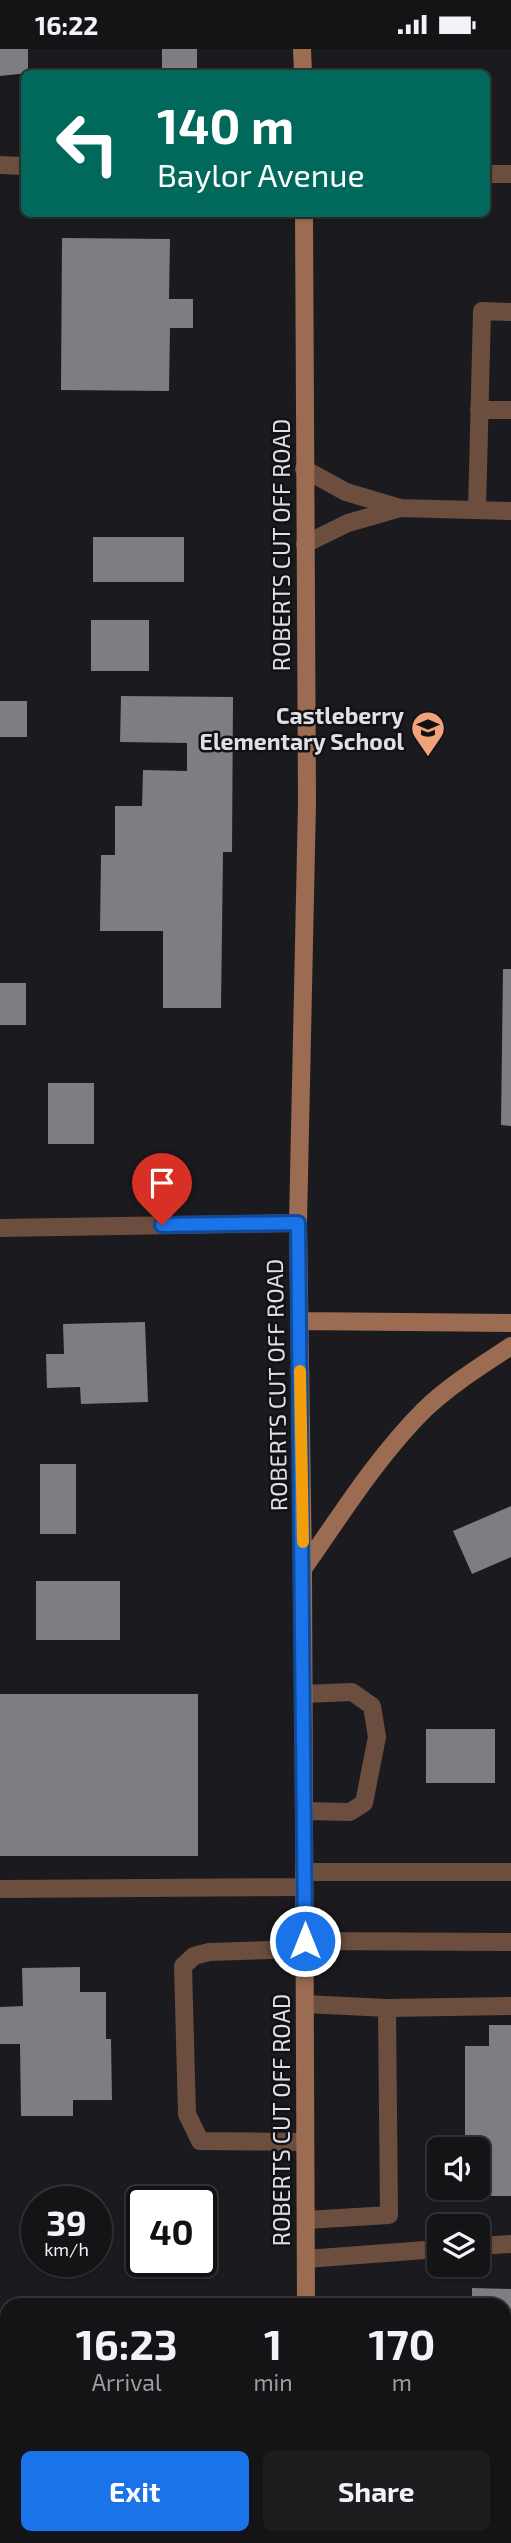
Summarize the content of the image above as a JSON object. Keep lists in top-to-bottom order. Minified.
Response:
{"streets":{"street":["ROBERTS CUT OFF ROAD"]},"places":{"school or university":["Castleberry Elementary School"]},"page":{"status":"16:22","turn":["140 m","Baylor Avenue"],"speed":"39 km/h","limit":"40","eta":["16:23","Arrival","1","min","170","m"],"buttons":["Exit","Share"]}}
